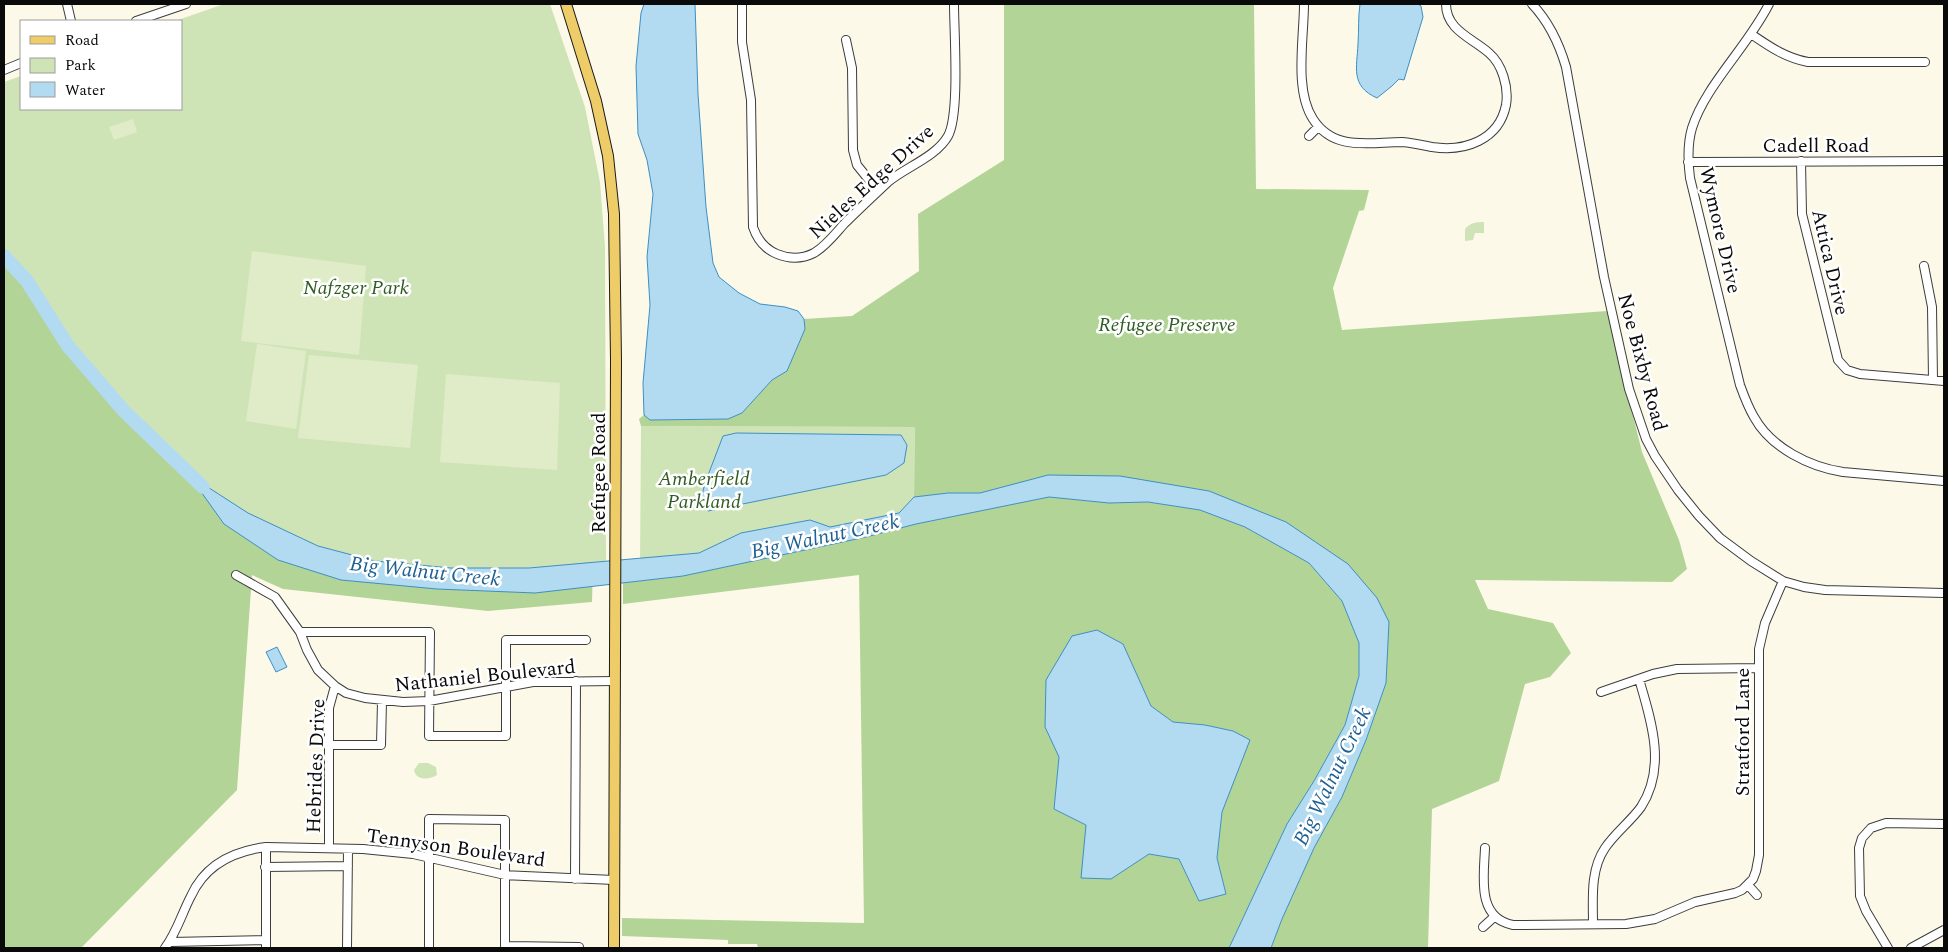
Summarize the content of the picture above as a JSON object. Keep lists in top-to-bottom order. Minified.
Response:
{"streets":{"main road":["Refugee Road"],"street":["Cadell Road","Nieles Edge Drive","Wymore Drive","Attica Drive","Noe Bixby Road","Nathaniel Boulevard","Stratford Lane","Hebrides Drive","Tennyson Boulevard"]},"crossings":[["Cadell Road","Wymore Drive"],["Cadell Road","Attica Drive"],["Noe Bixby Road","Stratford Lane"],["Refugee Road","Nathaniel Boulevard"],["Refugee Road","Tennyson Boulevard"],["Nathaniel Boulevard","Hebrides Drive"],["Hebrides Drive","Tennyson Boulevard"]],"water":["Big Walnut Creek"],"parks":["Nafzger Park","Refugee Preserve","Amberfield Parkland"],"legend":["Road","Park","Water"]}
